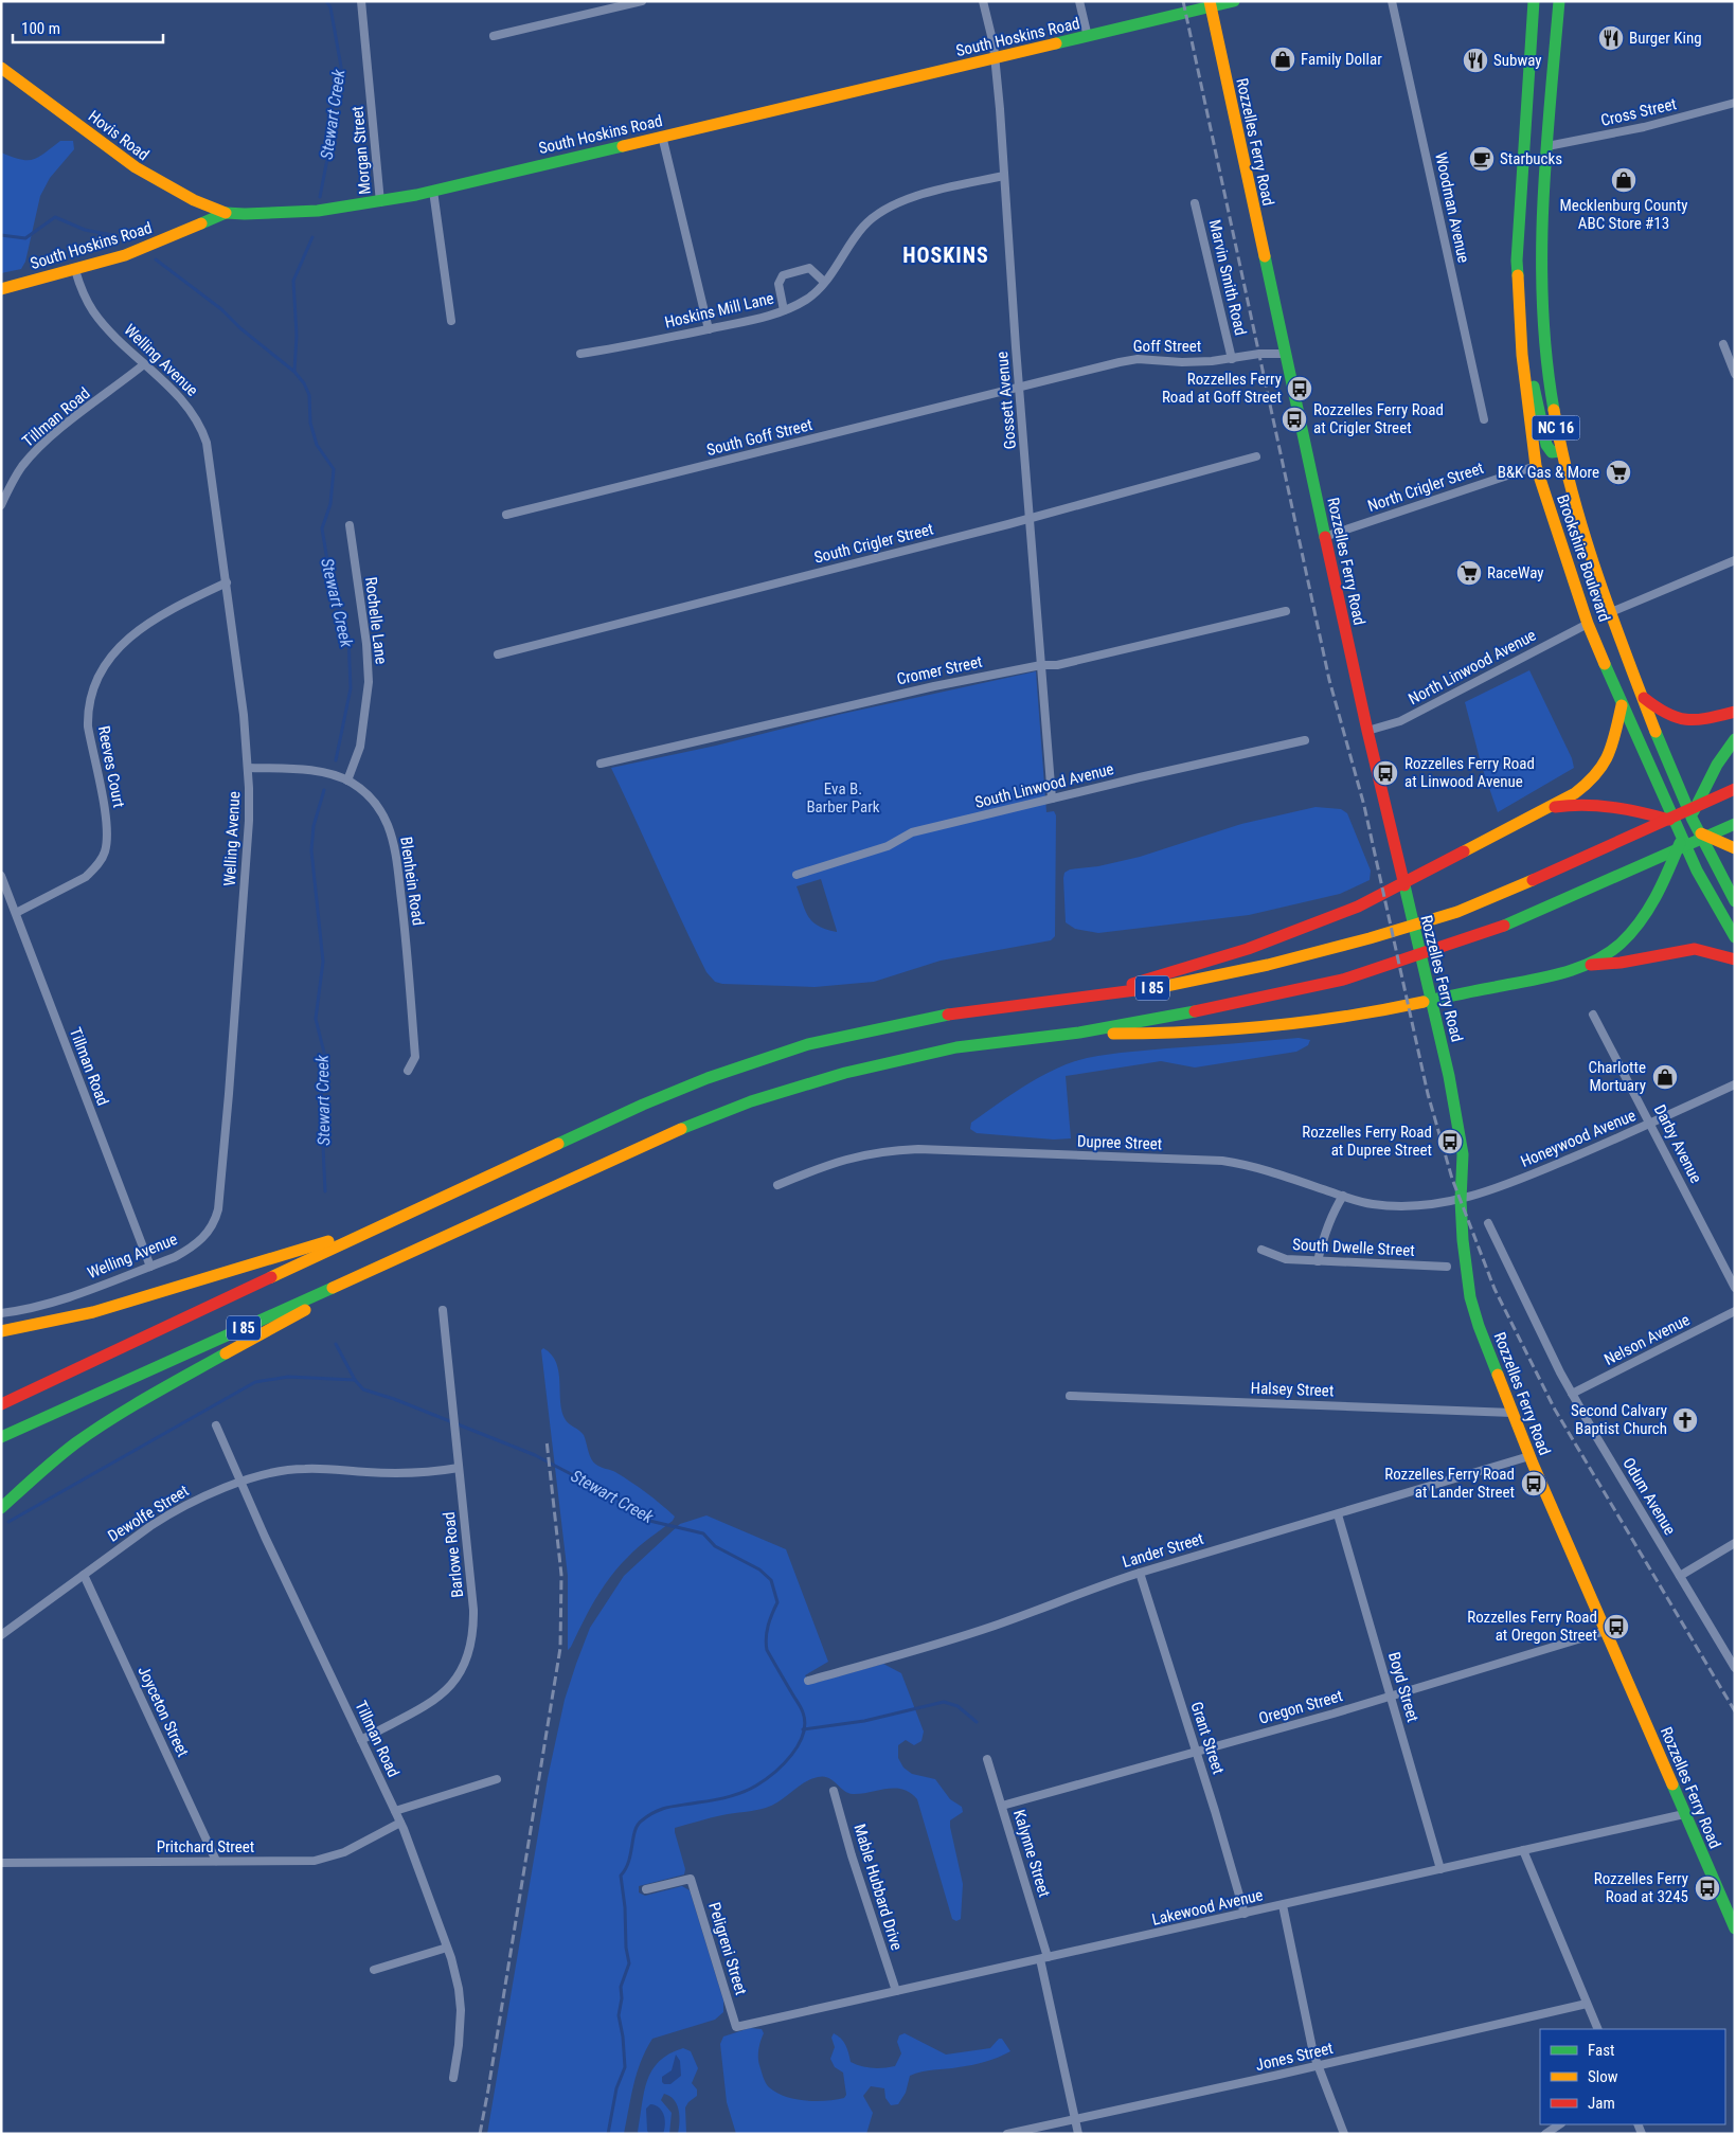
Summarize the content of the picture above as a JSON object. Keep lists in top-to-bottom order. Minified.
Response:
{"streets":{"main road":["South Hoskins Road","Hovis Road","Rozzelles Ferry Road","NC 16","Brookshire Boulevard","I 85"],"street":["Cross Street","Morgan Street","Woodman Avenue","Marvin Smith Road","Hoskins Mill Lane","Goff Street","Welling Avenue","Gossett Avenue","Tillman Road","South Goff Street","North Crigler Street","South Crigler Street","Rochelle Lane","North Linwood Avenue","Cromer Street","Reeves Court","South Linwood Avenue","Blenhein Road","Honeywood Avenue","Dupree Street","Darby Avenue","South Dwelle Street","Nelson Avenue","Halsey Street","Odum Avenue","Dewolfe Street","Lander Street","Barlowe Road","Boyd Street","Oregon Street","Joyceton Street","Grant Street","Pritchard Street","Kalynne Street","Mable Hubbard Drive","Lakewood Avenue","Peligreni Street","Jones Street"]},"crossings":[["South Hoskins Road","Hovis Road"],["South Hoskins Road","Rozzelles Ferry Road"],["South Hoskins Road","Morgan Street"],["South Hoskins Road","Welling Avenue"],["South Hoskins Road","Gossett Avenue"],["Cross Street","Brookshire Boulevard"],["Rozzelles Ferry Road","Goff Street"],["Rozzelles Ferry Road","North Crigler Street"],["Rozzelles Ferry Road","North Linwood Avenue"],["Rozzelles Ferry Road","Honeywood Avenue"],["Rozzelles Ferry Road","Dupree Street"],["Rozzelles Ferry Road","Halsey Street"],["Rozzelles Ferry Road","Lander Street"],["Rozzelles Ferry Road","Oregon Street"],["Rozzelles Ferry Road","Lakewood Avenue"],["Marvin Smith Road","Goff Street"],["Hoskins Mill Lane","Gossett Avenue"],["Goff Street","Gossett Avenue"],["Goff Street","South Goff Street"],["Welling Avenue","Tillman Road"],["Welling Avenue","Reeves Court"],["Welling Avenue","Blenhein Road"],["Gossett Avenue","South Goff Street"],["Gossett Avenue","South Crigler Street"],["Gossett Avenue","Cromer Street"],["Gossett Avenue","South Linwood Avenue"],["Tillman Road","Reeves Court"],["Tillman Road","Dewolfe Street"],["Tillman Road","Barlowe Road"],["Tillman Road","Pritchard Street"],["North Crigler Street","Brookshire Boulevard"],["Brookshire Boulevard","North Linwood Avenue"],["Rochelle Lane","Blenhein Road"],["Honeywood Avenue","Dupree Street"],["Honeywood Avenue","Darby Avenue"],["Nelson Avenue","Odum Avenue"],["Dewolfe Street","Barlowe Road"],["Dewolfe Street","Joyceton Street"],["Lander Street","Boyd Street"],["Lander Street","Grant Street"],["Boyd Street","Oregon Street"],["Boyd Street","Lakewood Avenue"],["Oregon Street","Grant Street"],["Oregon Street","Kalynne Street"],["Joyceton Street","Pritchard Street"],["Grant Street","Lakewood Avenue"],["Kalynne Street","Lakewood Avenue"],["Kalynne Street","Jones Street"],["Mable Hubbard Drive","Lakewood Avenue"],["Lakewood Avenue","Peligreni Street"]],"districts":["HOSKINS"],"water":["Stewart Creek"],"parks":["Eva B. Barber Park"],"places":{"restaurant":["Burger King","Subway"],"shop":["Family Dollar","Mecklenburg County ABC Store #13","Charlotte Mortuary"],"cafe":["Starbucks"],"bus stop":["Rozzelles Ferry Road at Goff Street","Rozzelles Ferry Road at Crigler Street","Rozzelles Ferry Road at Linwood Avenue","Rozzelles Ferry Road at Dupree Street","Rozzelles Ferry Road at Lander Street","Rozzelles Ferry Road at Oregon Street","Rozzelles Ferry Road at 3245"],"supermarket":["B&K Gas & More","RaceWay"],"church":["Second Calvary Baptist Church"]},"legend":["Fast","Slow","Jam"],"scale_bar":"100 m"}
